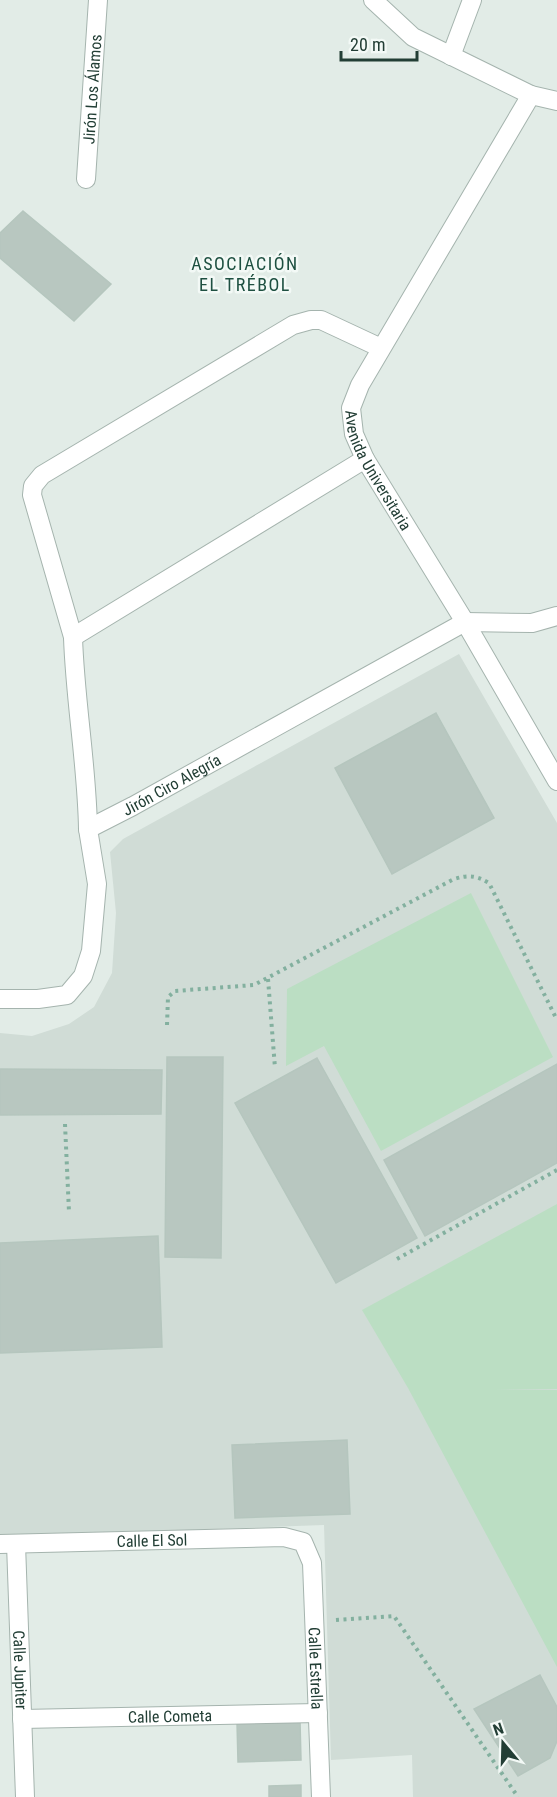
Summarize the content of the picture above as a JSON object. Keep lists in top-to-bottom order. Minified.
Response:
{"streets":{"street":["Jirón Los Álamos","Avenida Universitaria","Jirón Ciro Alegría","Calle El Sol","Calle Estrella","Calle Jupiter","Calle Cometa"]},"crossings":[["Avenida Universitaria","Jirón Ciro Alegría"],["Calle El Sol","Calle Estrella"],["Calle El Sol","Calle Jupiter"],["Calle Estrella","Calle Cometa"],["Calle Jupiter","Calle Cometa"]],"districts":["ASOCIACIÓN EL TRÉBOL"],"scale_bar":"20 m","north":"top"}
